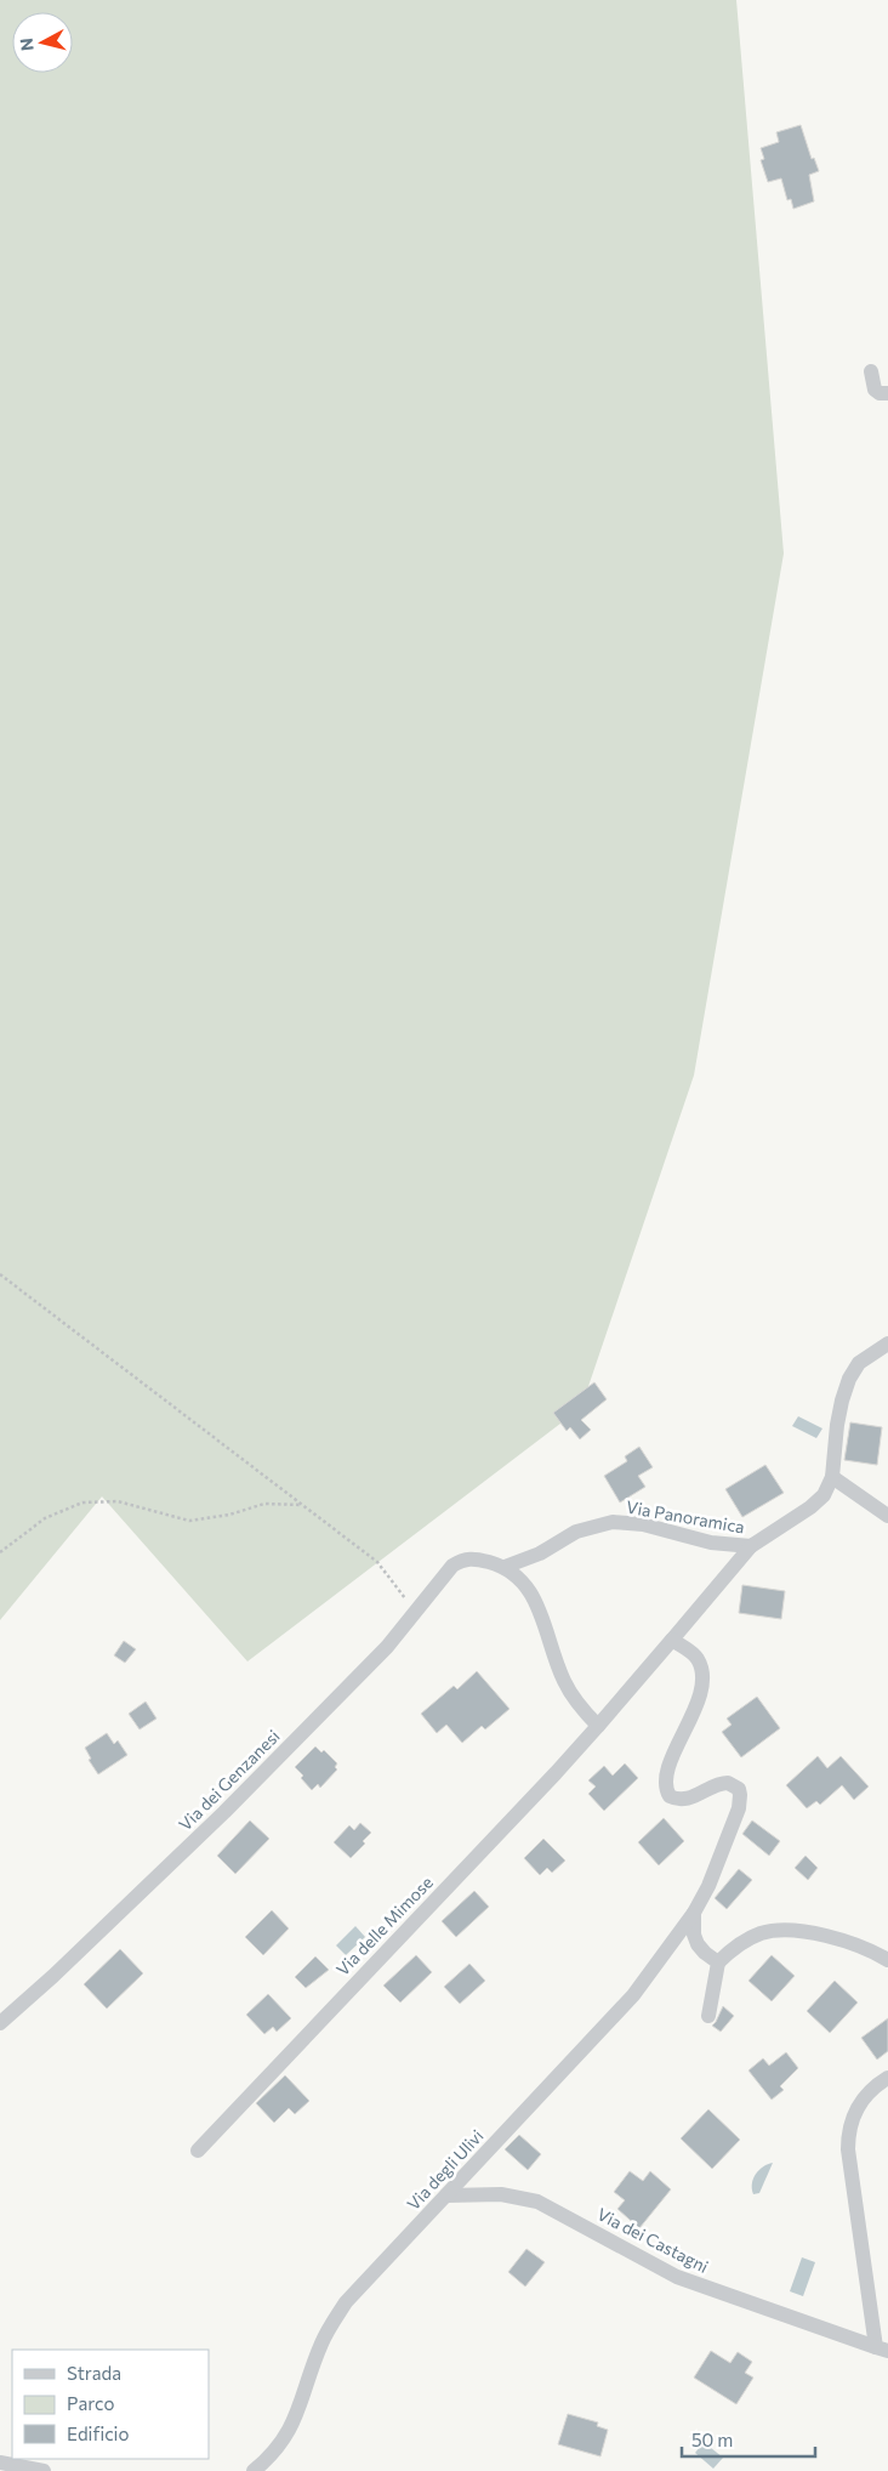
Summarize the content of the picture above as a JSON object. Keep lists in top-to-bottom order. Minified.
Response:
{"streets":{"street":["Via Panoramica","Via dei Genzanesi","Via delle Mimose","Via degli Ulivi","Via dei Castagni"]},"crossings":[["Via Panoramica","Via dei Genzanesi"],["Via Panoramica","Via delle Mimose"],["Via delle Mimose","Via degli Ulivi"],["Via degli Ulivi","Via dei Castagni"]],"legend":["Strada","Parco","Edificio"],"scale_bar":"50 m","north":"left"}
